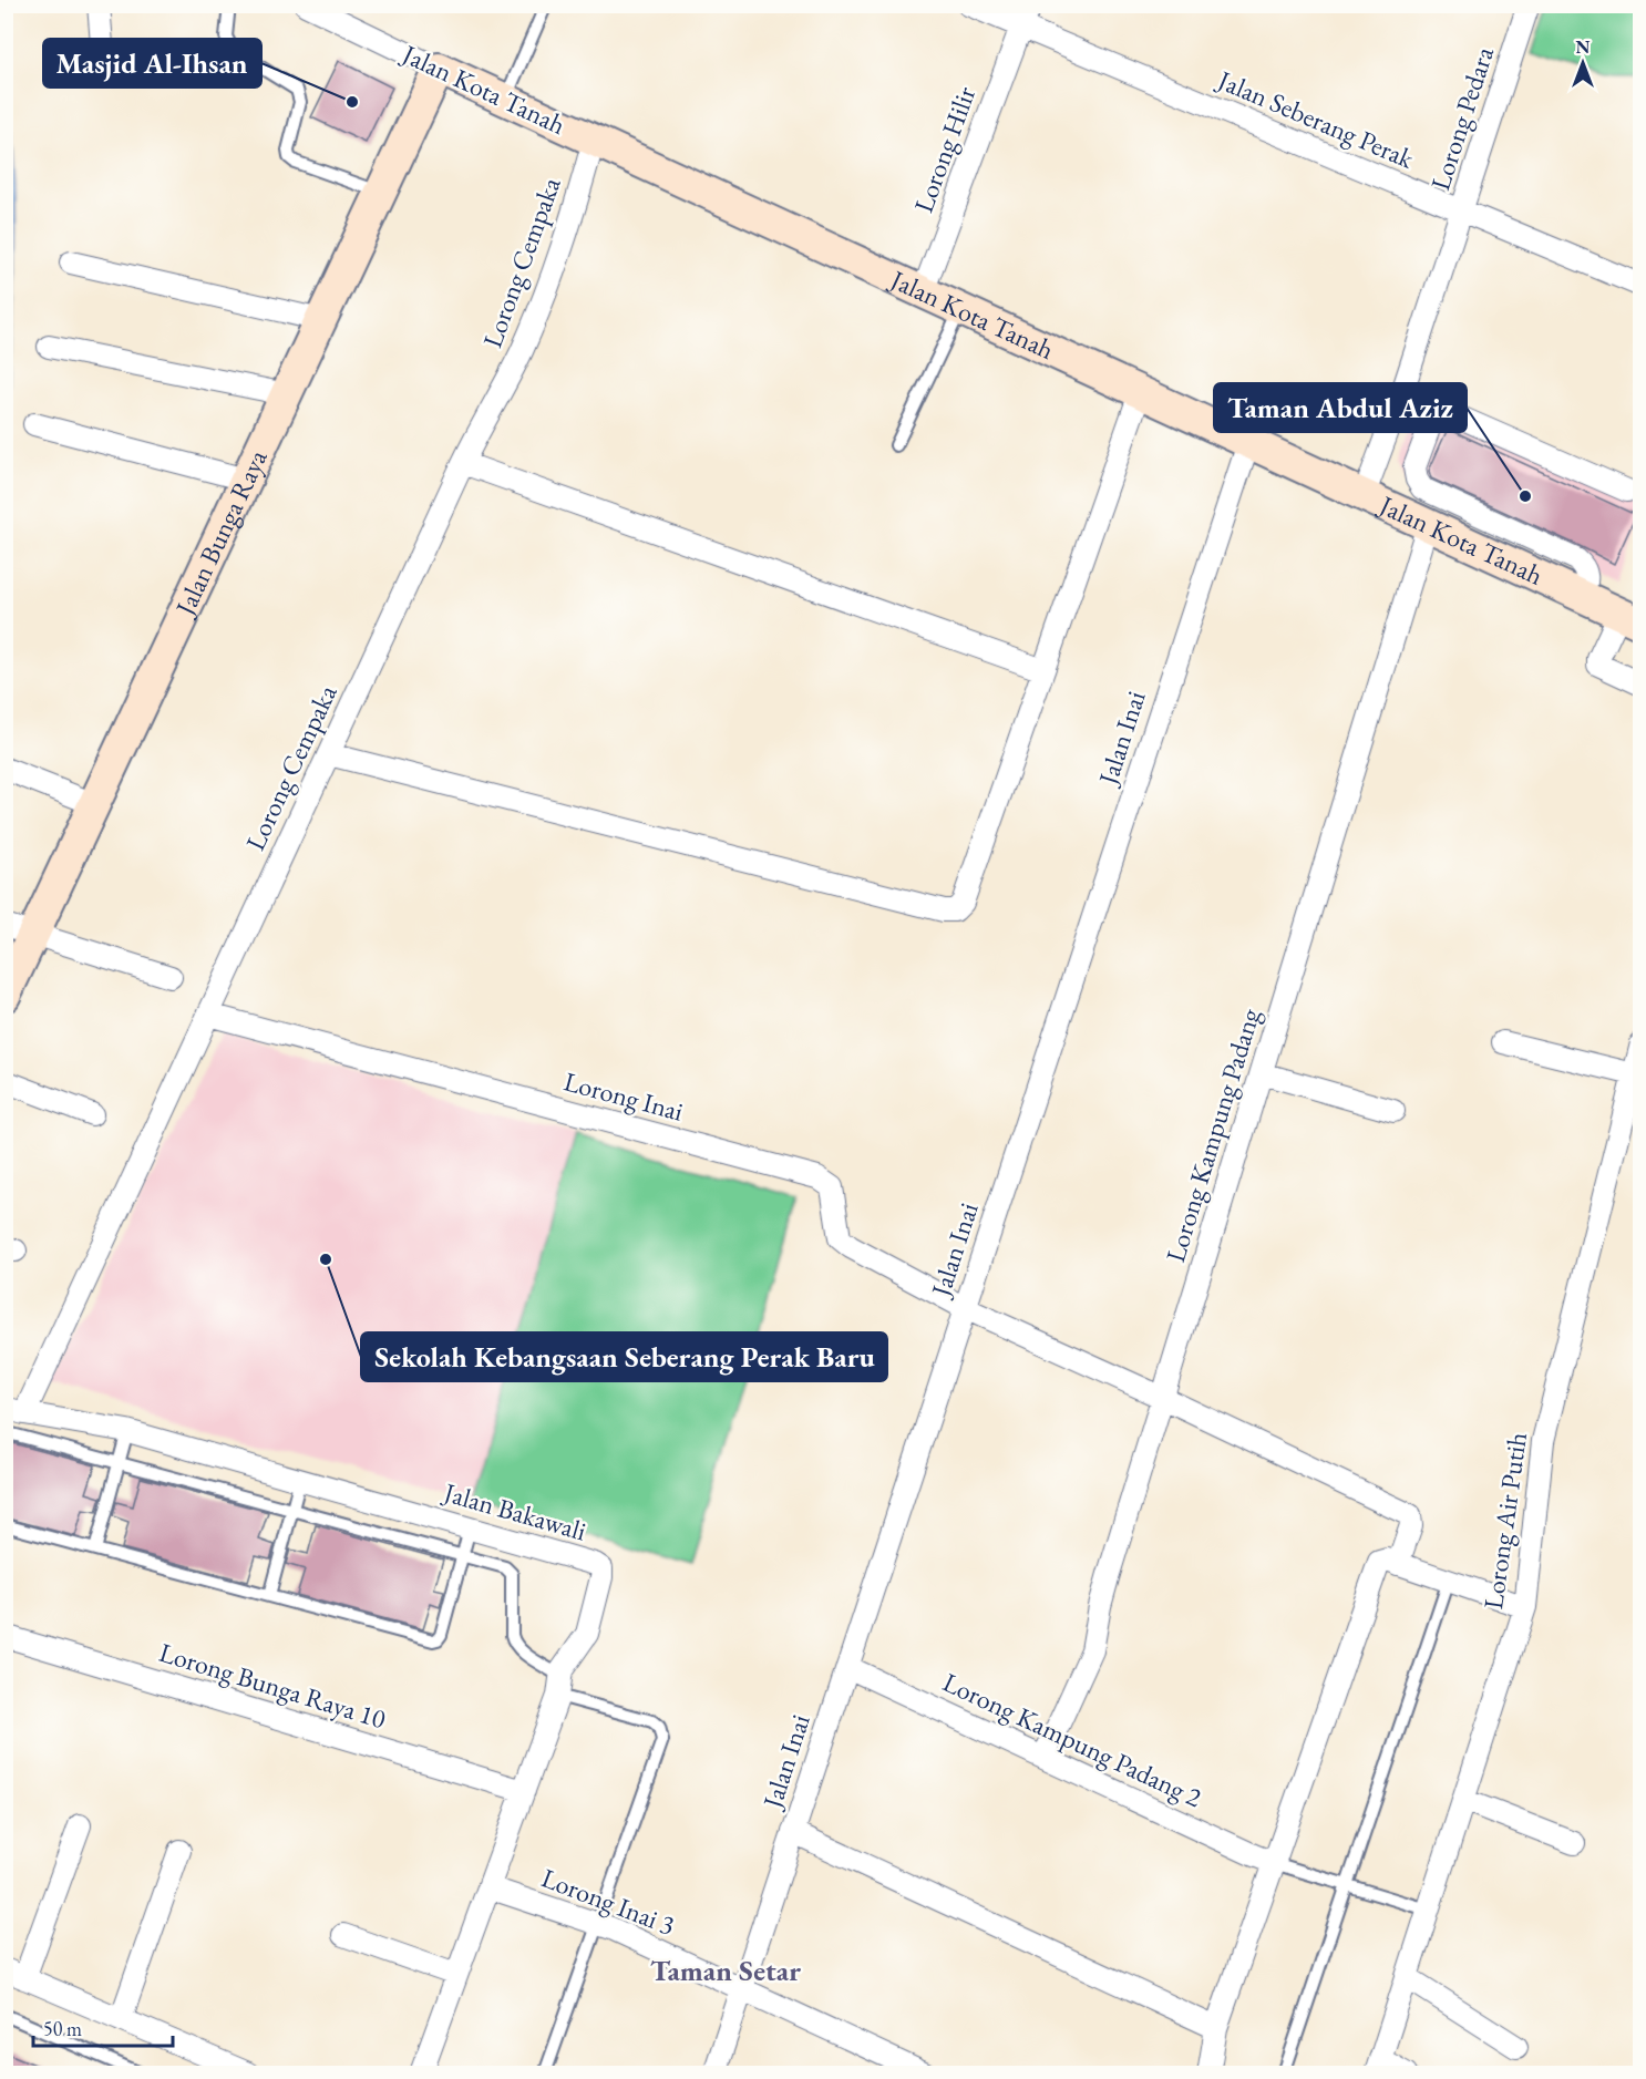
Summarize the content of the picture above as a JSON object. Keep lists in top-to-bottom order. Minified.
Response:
{"streets":{"street":["Jalan Kota Tanah","Lorong Pedara","Jalan Seberang Perak","Lorong Hilir","Lorong Cempaka","Jalan Bunga Raya","Jalan Inai","Lorong Inai","Lorong Kampung Padang","Jalan Bakawali","Lorong Air Putih","Lorong Bunga Raya 10","Lorong Kampung Padang 2","Lorong Inai 3"]},"crossings":[["Jalan Kota Tanah","Lorong Pedara"],["Jalan Kota Tanah","Lorong Hilir"],["Jalan Kota Tanah","Lorong Cempaka"],["Jalan Kota Tanah","Jalan Bunga Raya"],["Jalan Kota Tanah","Jalan Inai"],["Jalan Kota Tanah","Lorong Kampung Padang"],["Lorong Pedara","Jalan Seberang Perak"],["Jalan Seberang Perak","Lorong Hilir"],["Lorong Cempaka","Lorong Inai"],["Lorong Cempaka","Jalan Bakawali"],["Jalan Inai","Lorong Inai"],["Jalan Inai","Lorong Kampung Padang 2"],["Jalan Inai","Lorong Inai 3"],["Lorong Kampung Padang","Lorong Kampung Padang 2"],["Jalan Bakawali","Lorong Bunga Raya 10"],["Jalan Bakawali","Lorong Inai 3"]],"districts":["Taman Setar"],"places":["Masjid Al-Ihsan","Taman Abdul Aziz","Sekolah Kebangsaan Seberang Perak Baru"],"scale_bar":"50 m","north":"top"}
